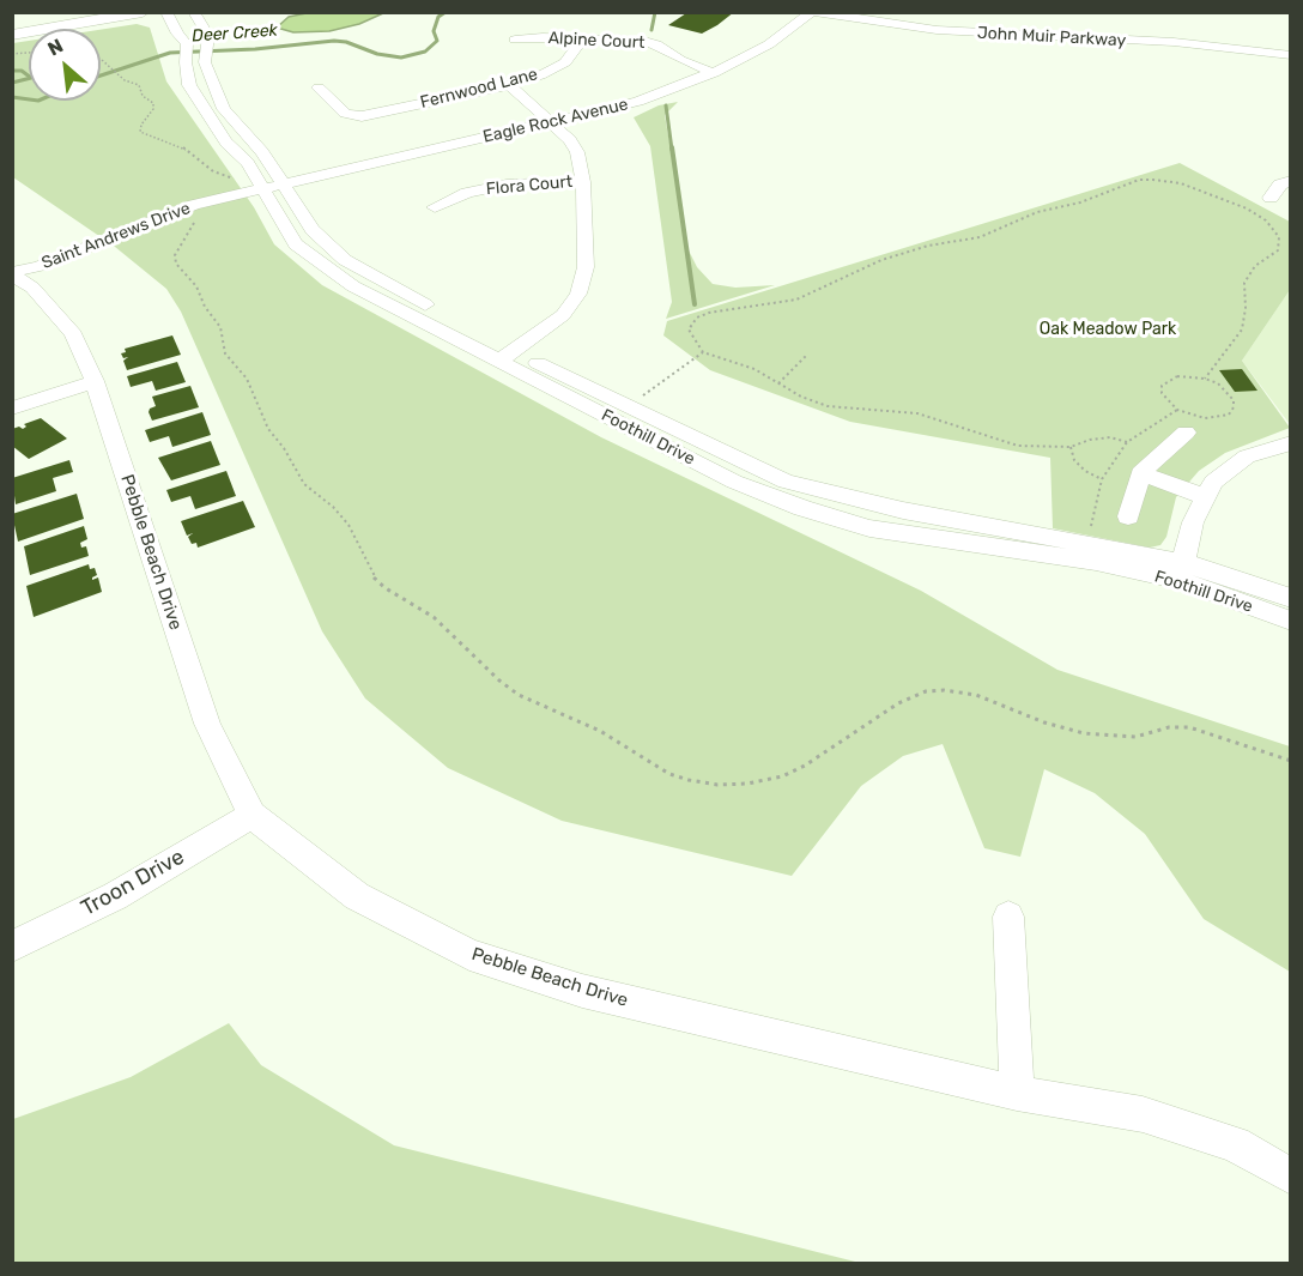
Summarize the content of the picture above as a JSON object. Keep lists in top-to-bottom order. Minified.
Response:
{"streets":{"street":["John Muir Parkway","Alpine Court","Fernwood Lane","Eagle Rock Avenue","Flora Court","Saint Andrews Drive","Foothill Drive","Pebble Beach Drive","Troon Drive"]},"crossings":[["John Muir Parkway","Eagle Rock Avenue"],["Alpine Court","Fernwood Lane"],["Alpine Court","Eagle Rock Avenue"],["Eagle Rock Avenue","Saint Andrews Drive"],["Eagle Rock Avenue","Foothill Drive"],["Saint Andrews Drive","Foothill Drive"],["Saint Andrews Drive","Pebble Beach Drive"],["Pebble Beach Drive","Troon Drive"]],"water":["Deer Creek"],"parks":["Oak Meadow Park"],"north":"top left"}
